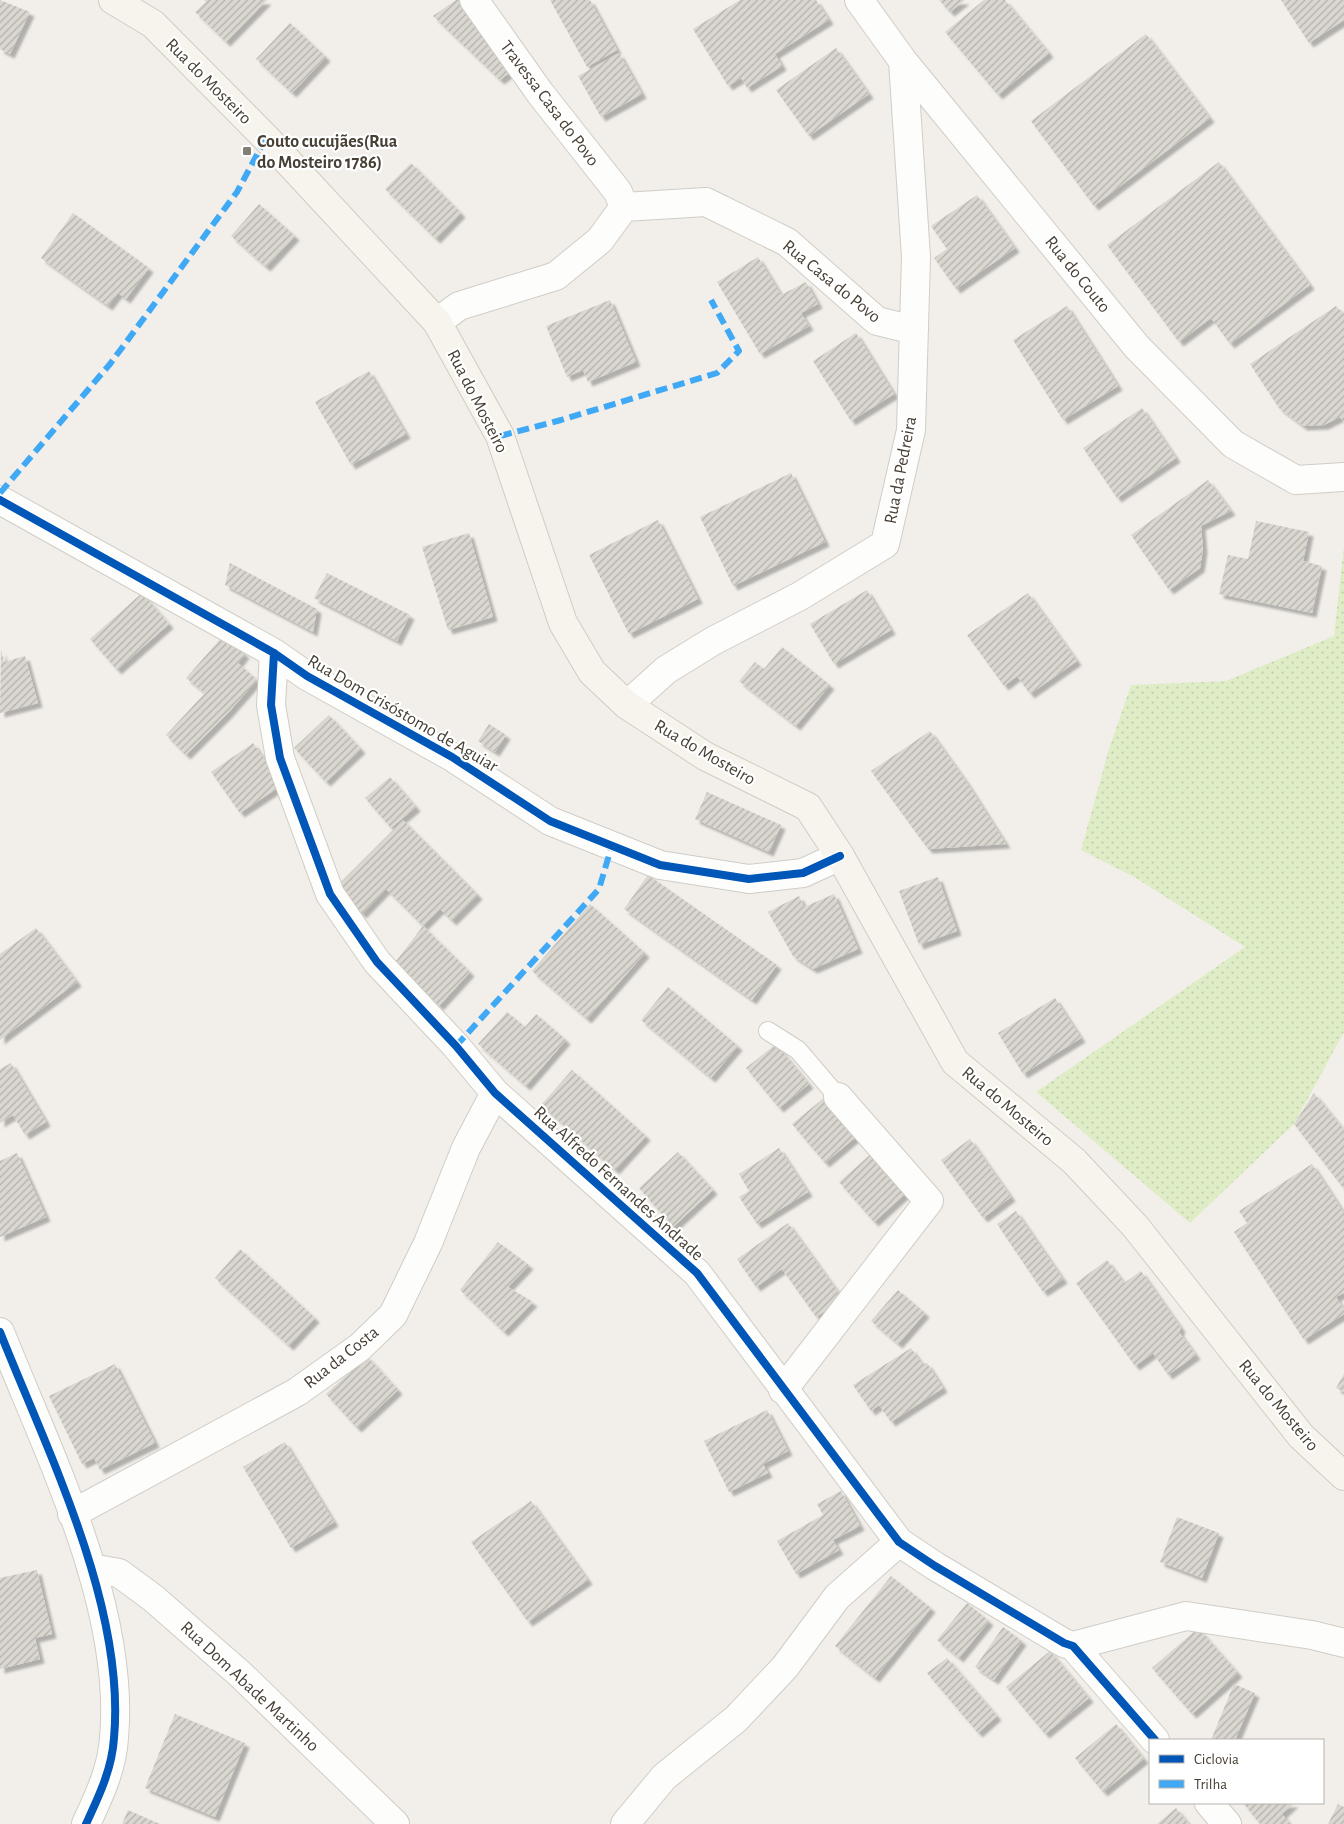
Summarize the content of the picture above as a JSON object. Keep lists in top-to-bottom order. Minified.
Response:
{"streets":{"main road":["Rua do Mosteiro"],"street":["Travessa Casa do Povo","Rua do Couto","Rua Casa do Povo","Rua da Pedreira","Rua Dom Crisóstomo de Aguiar","Rua Alfredo Fernandes Andrade","Rua da Costa","Rua Dom Abade Martinho"]},"crossings":[["Rua do Mosteiro","Rua da Pedreira"],["Rua do Mosteiro","Rua Dom Crisóstomo de Aguiar"],["Travessa Casa do Povo","Rua Casa do Povo"],["Rua do Couto","Rua da Pedreira"],["Rua Casa do Povo","Rua da Pedreira"],["Rua Dom Crisóstomo de Aguiar","Rua Alfredo Fernandes Andrade"],["Rua Alfredo Fernandes Andrade","Rua da Costa"]],"places":{"transit":["Couto cucujães(Rua do Mosteiro 1786)"]},"legend":["Ciclovia","Trilha"]}
